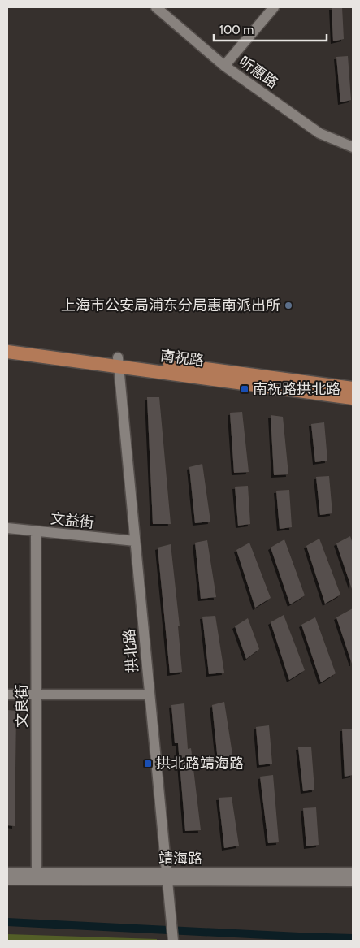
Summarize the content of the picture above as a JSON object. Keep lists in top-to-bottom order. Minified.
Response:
{"streets":{"main road":["南祝路"],"street":["听惠路","文益街","拱北路","文良街","靖海路"]},"crossings":[["南祝路","拱北路"],["文益街","拱北路"],["文益街","文良街"],["拱北路","靖海路"],["文良街","靖海路"]],"places":{"other":["上海市公安局浦东分局惠南派出所"],"transit":["南祝路拱北路","拱北路靖海路"]},"scale_bar":"100 m"}
